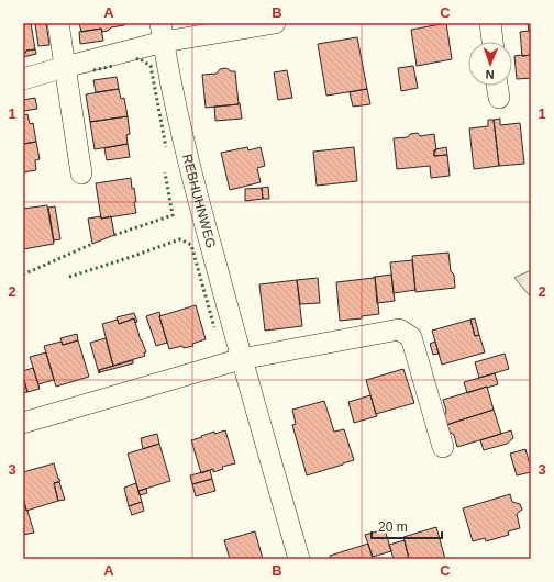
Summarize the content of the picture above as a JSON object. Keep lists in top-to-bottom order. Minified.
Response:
{"streets":{"street":["REBHUHNWEG"]},"scale_bar":"20 m","north":"bottom","grid":{"columns":["A","B","C"],"rows":["1","2","3"]}}
